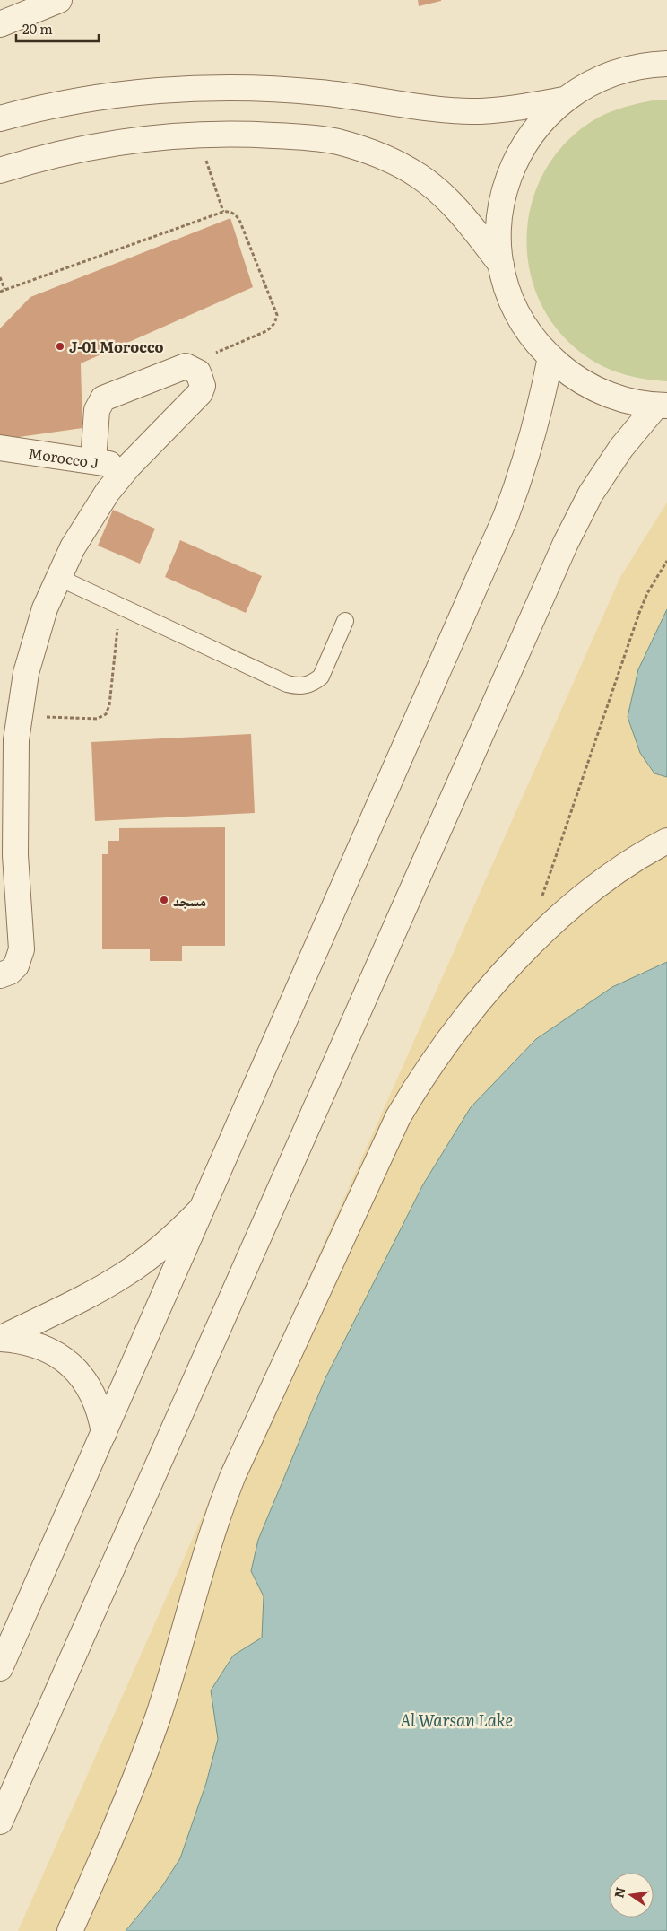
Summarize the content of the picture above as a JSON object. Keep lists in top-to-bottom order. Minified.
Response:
{"streets":{"street":["Morocco J"]},"water":["Al Warsan Lake"],"places":["J-01 Morocco","مسجد"],"scale_bar":"20 m","north":"left"}
